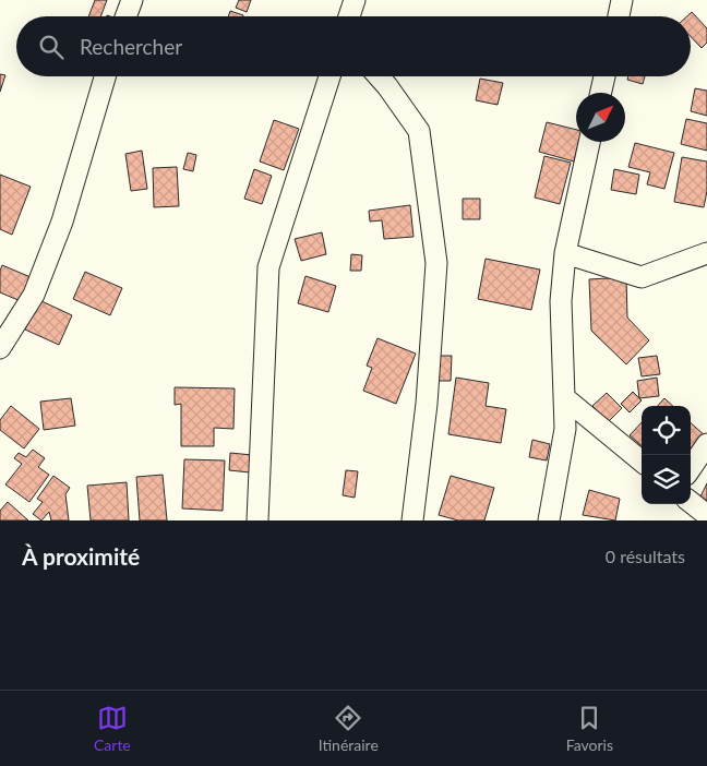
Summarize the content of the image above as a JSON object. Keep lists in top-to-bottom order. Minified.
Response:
{"north":"top right","page":{"search":"Rechercher","heading":["À proximité","0 résultats"],"nav":["Carte","Itinéraire","Favoris"]}}
